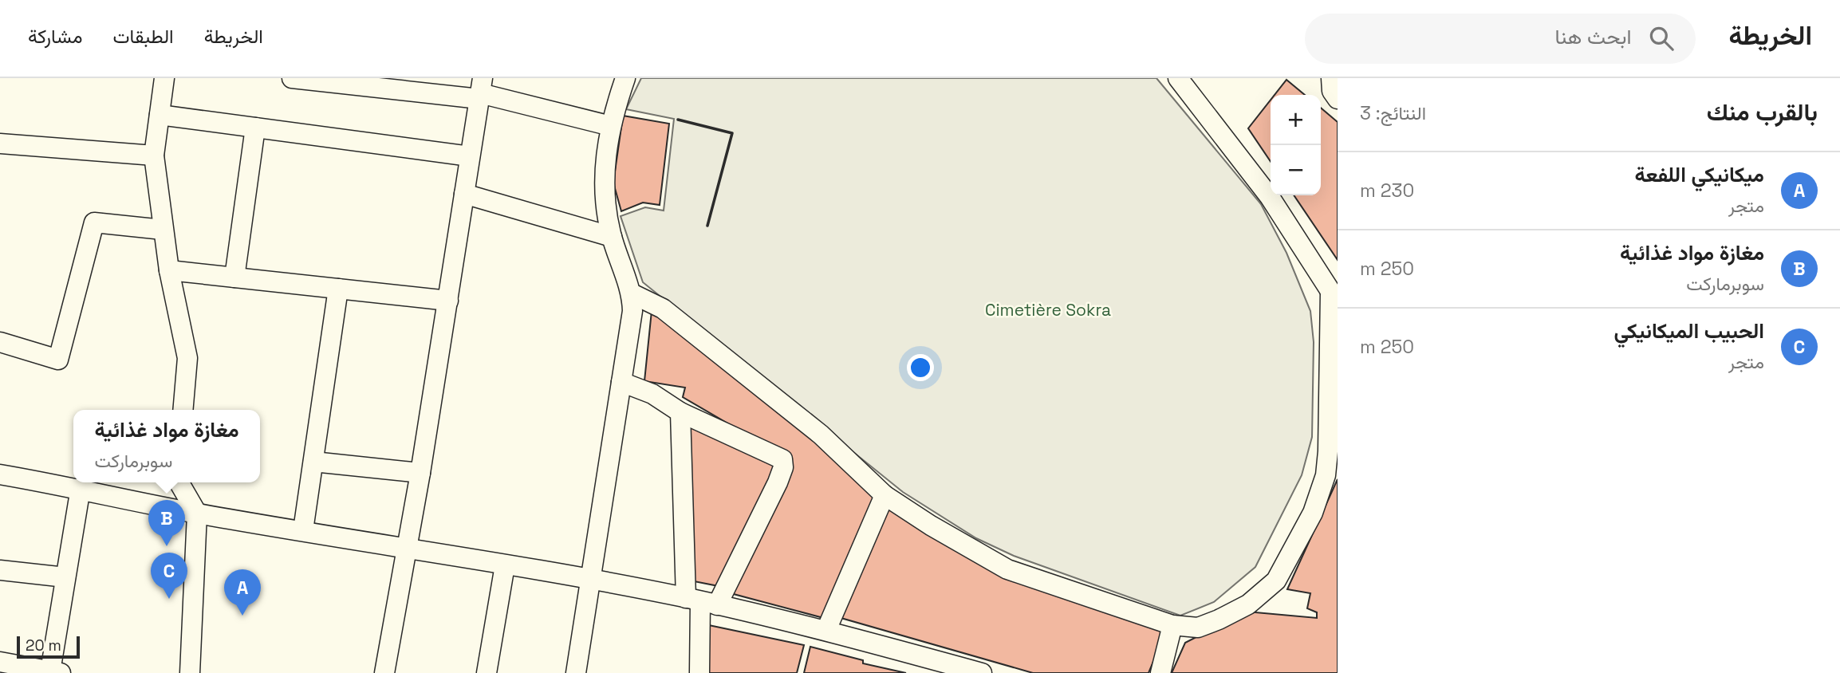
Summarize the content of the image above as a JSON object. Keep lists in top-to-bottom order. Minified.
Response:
{"parks":["Cimetière Sokra"],"scale_bar":"20 m","page":{"header":"الخريطة","search":"ابحث هنا","nav":["الخريطة","الطبقات","مشاركة"],"heading":["بالقرب منك","النتائج: 3"],"map_buttons":["+","−"],"list":[{"mark":"A","name":"ميكانيكي اللفعة","note":"متجر","value":"230 m"},{"mark":"B","name":"مغازة مواد غذائية","note":"سوبرماركت","value":"250 m"},{"mark":"C","name":"الحبيب الميكانيكي","note":"متجر","value":"250 m"}],"popup":["مغازة مواد غذائية","سوبرماركت"],"pins":["B","C","A"],"scale":"20 m"}}
